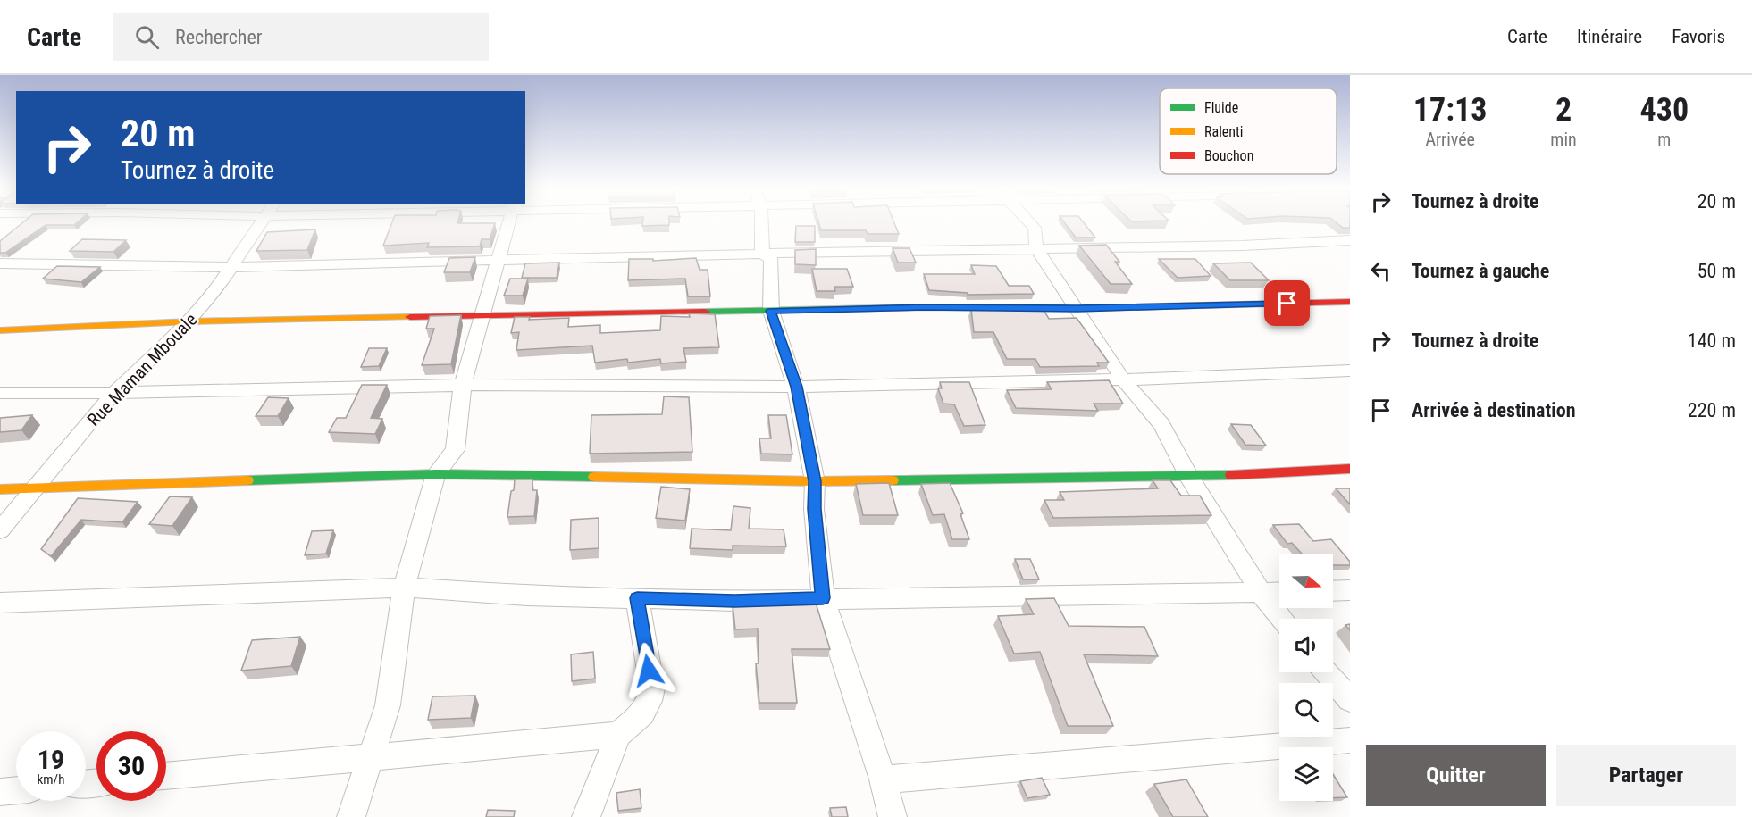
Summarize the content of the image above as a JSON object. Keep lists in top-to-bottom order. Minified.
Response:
{"streets":{"street":["Rue Maman Mbouale"]},"legend":["Fluide","Ralenti","Bouchon"],"north":"right","page":{"header":"Carte","search":"Rechercher","nav":["Carte","Itinéraire","Favoris"],"eta":["17:13","Arrivée","2","min","430","m"],"turn":["20 m","Tournez à droite"],"list":[{"name":"Tournez à droite","value":"20 m"},{"name":"Tournez à gauche","value":"50 m"},{"name":"Tournez à droite","value":"140 m"},{"name":"Arrivée à destination","value":"220 m"}],"speed":"19 km/h","limit":"30","buttons":["Quitter","Partager"]}}
